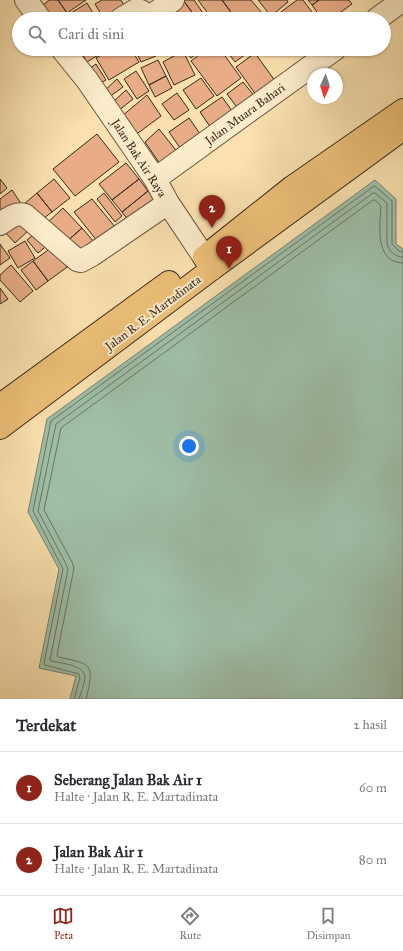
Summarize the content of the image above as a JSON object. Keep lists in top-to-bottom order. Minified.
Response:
{"streets":{"highway":["Jalan R. E. Martadinata"],"street":["Jalan Muara Bahari","Jalan Bak Air Raya"]},"crossings":[["Jalan Muara Bahari","Jalan Bak Air Raya"],["Jalan Bak Air Raya","Jalan R. E. Martadinata"]],"north":"bottom","page":{"search":"Cari di sini","pins":["2","1"],"heading":["Terdekat","2 hasil"],"list":[{"mark":"1","name":"Seberang Jalan Bak Air 1","note":"Halte · Jalan R. E. Martadinata","value":"60 m"},{"mark":"2","name":"Jalan Bak Air 1","note":"Halte · Jalan R. E. Martadinata","value":"80 m"}],"nav":["Peta","Rute","Disimpan"]}}
